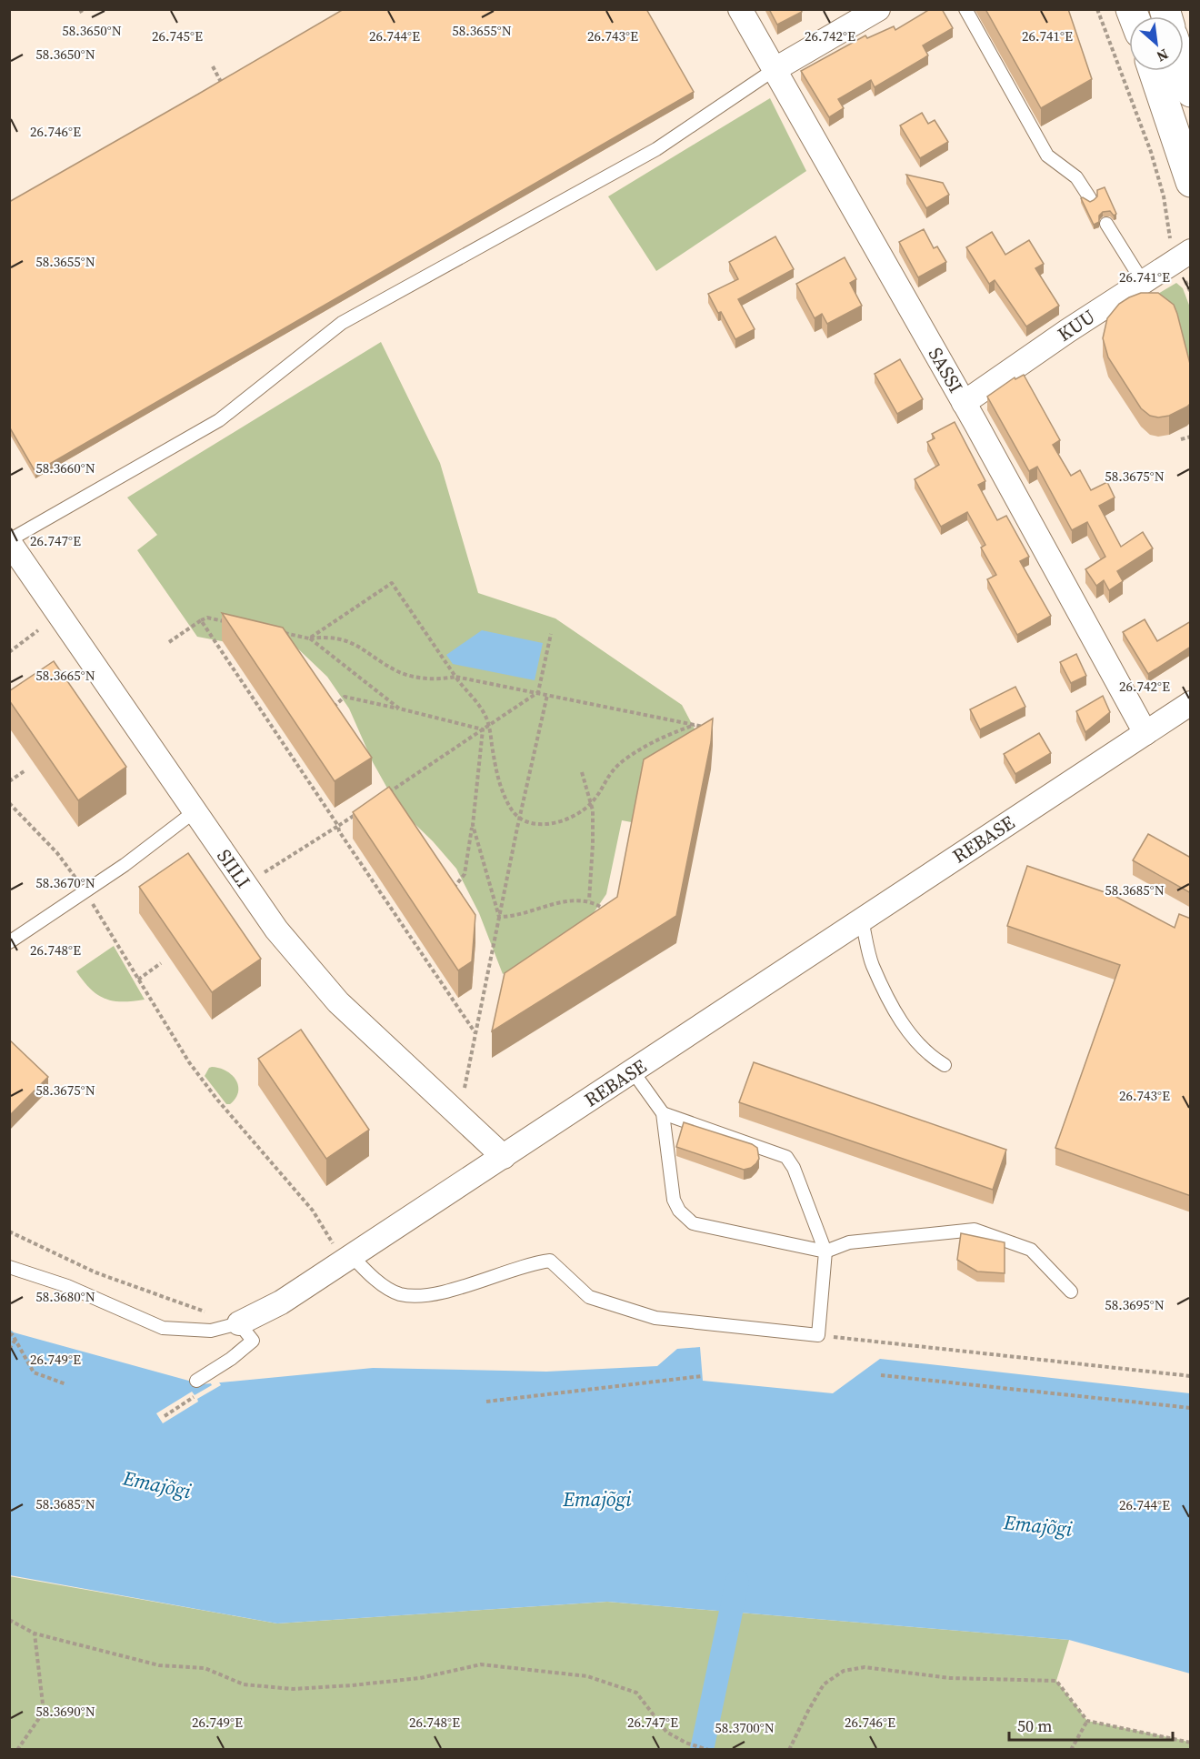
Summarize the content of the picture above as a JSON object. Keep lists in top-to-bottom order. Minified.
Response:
{"streets":{"street":["KUU","SASSI","REBASE","SIILI"]},"crossings":[["KUU","SASSI"],["SASSI","REBASE"],["REBASE","SIILI"]],"water":["Emajõgi"],"scale_bar":"50 m","north":"bottom right","coordinates":["58.3650°N","58.3655°N","26.745°E","26.744°E","26.743°E","26.742°E","26.741°E","26.746°E","58.3660°N","58.3675°N","26.747°E","58.3665°N","58.3670°N","58.3685°N","26.748°E","58.3680°N","58.3695°N","26.749°E","58.3690°N","58.3700°N"]}
